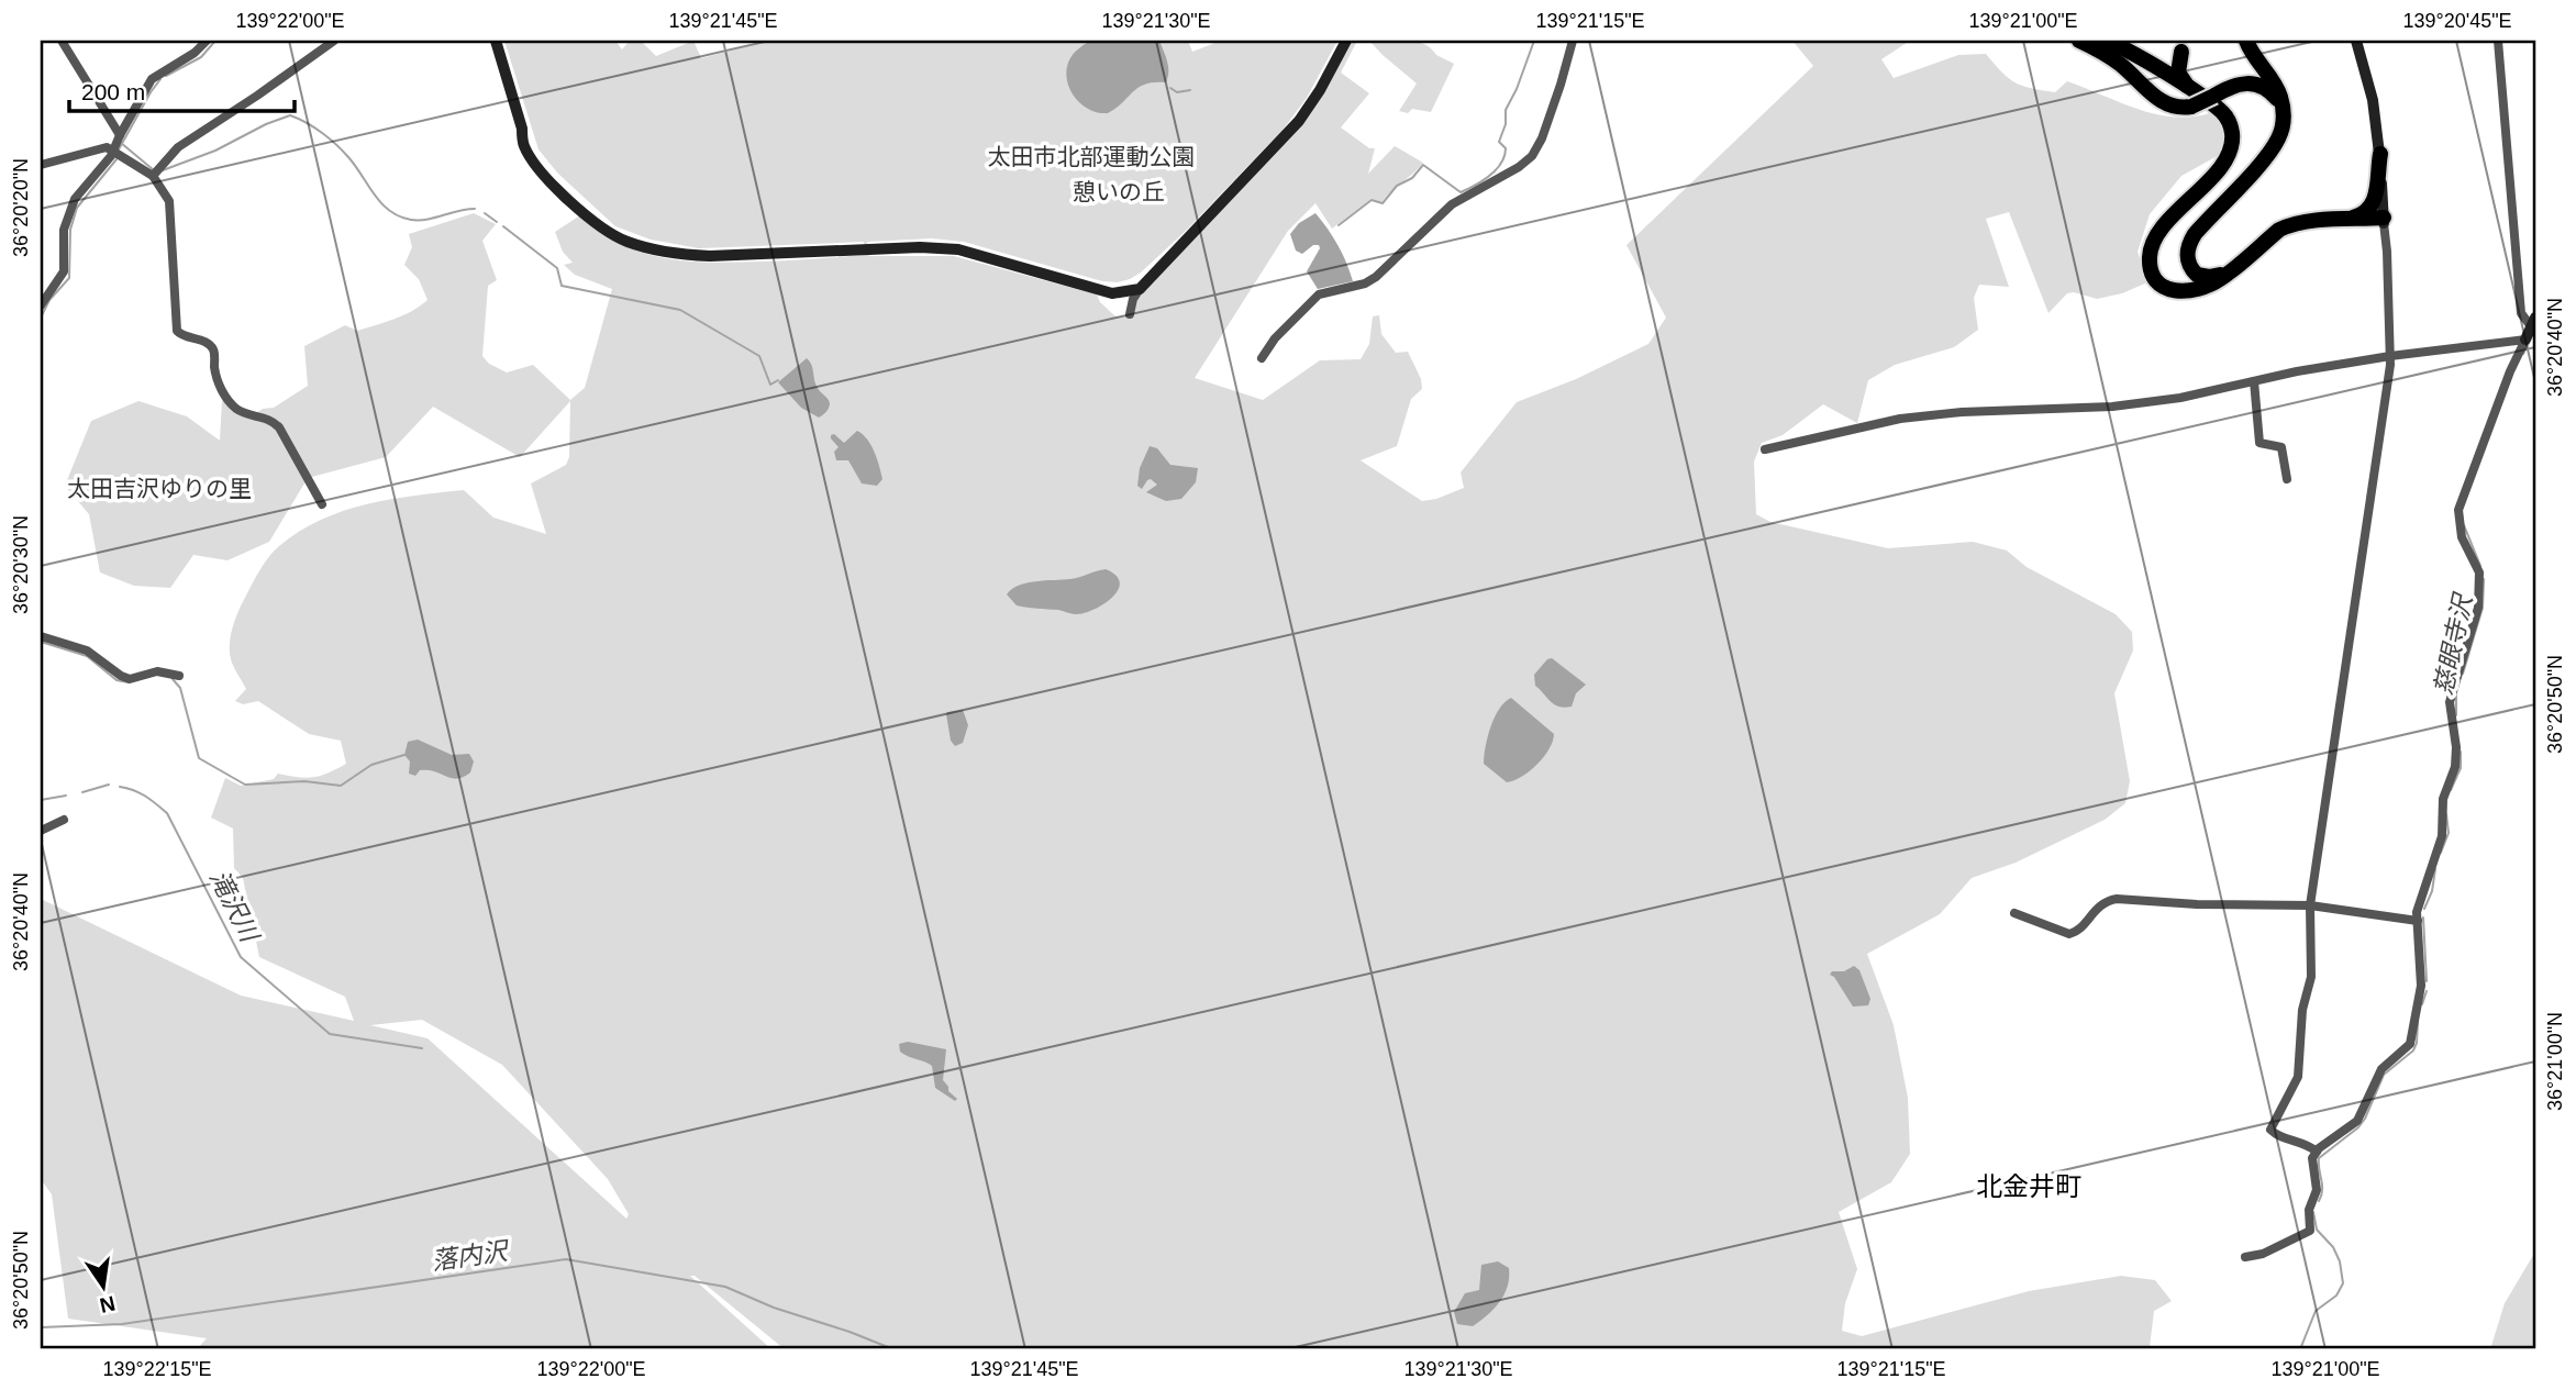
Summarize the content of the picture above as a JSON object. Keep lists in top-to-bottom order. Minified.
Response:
{"districts":["北金井町"],"water":["慈眼寺沢","滝沢川","落内沢"],"parks":["太田市北部運動公園","憩いの丘","太田吉沢ゆりの里"],"scale_bar":"200 m","north":"bottom","coordinates":["139°22'00\"E","139°21'45\"E","139°21'30\"E","139°21'15\"E","139°21'00\"E","139°20'45\"E","36°20'20\"N","36°20'40\"N","36°20'30\"N","36°20'50\"N","36°21'00\"N","139°22'15\"E"]}
